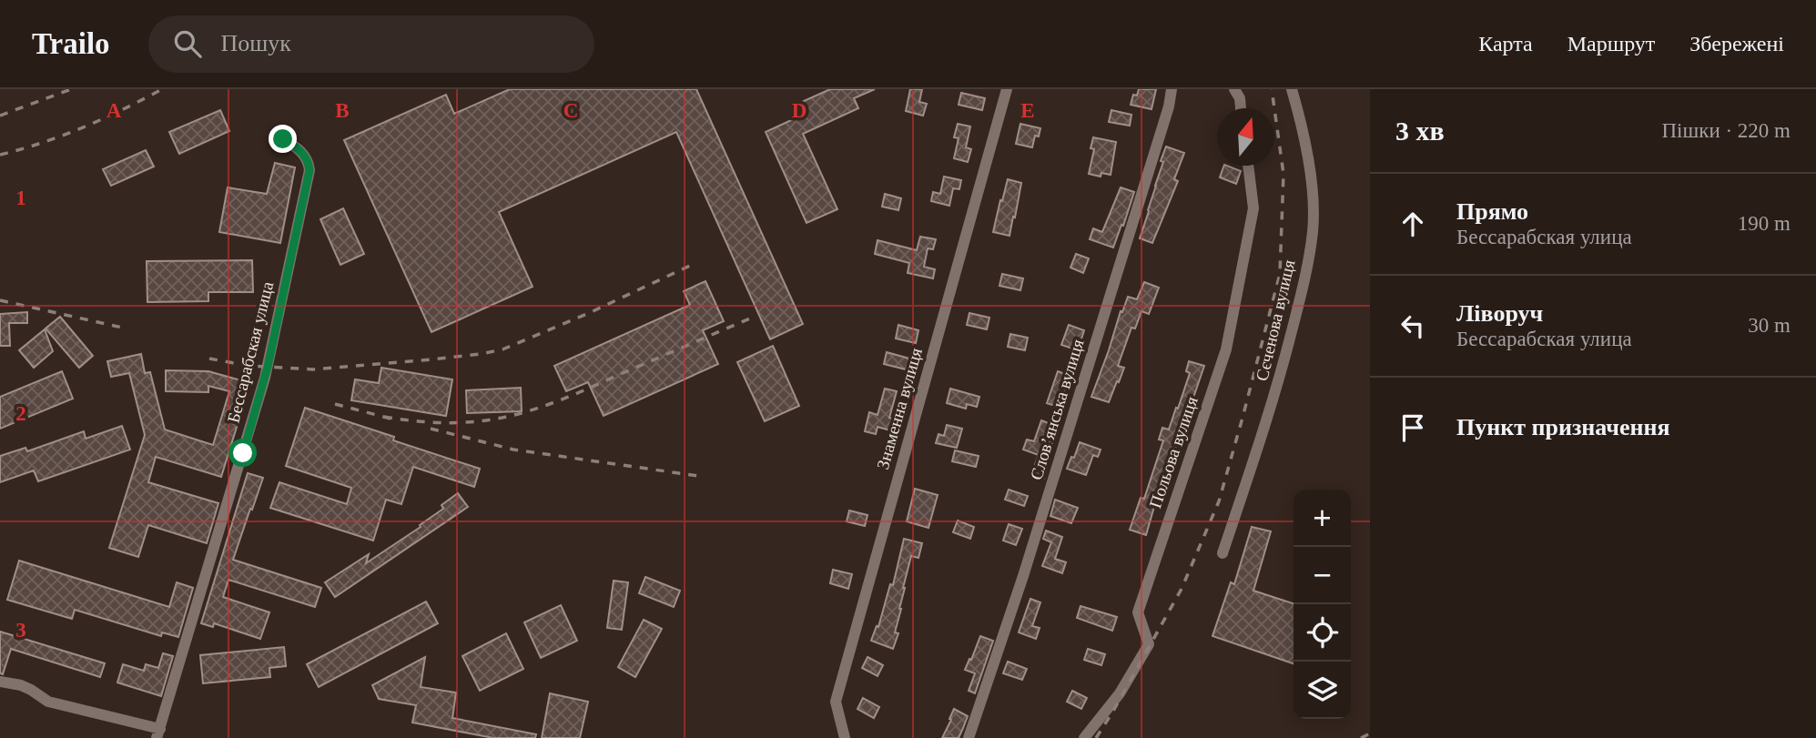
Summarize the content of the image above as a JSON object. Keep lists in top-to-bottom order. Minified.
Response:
{"streets":{"street":["Сєченова вулиця","Бессарабская улица","Знаменна вулиця","Слов’янська вулиця","Польова вулиця"]},"north":"top","page":{"header":"Trailo","search":"Пошук","nav":["Карта","Маршрут","Збережені"],"heading":["3 хв","Пішки · 220 m"],"list":[["Прямо","Бессарабская улица","190 m"],["Ліворуч","Бессарабская улица","30 m"],"Пункт призначення"],"map_buttons":["+","−"]},"grid":{"columns":["A","B","C","D","E"],"rows":["1","2","3"]}}
